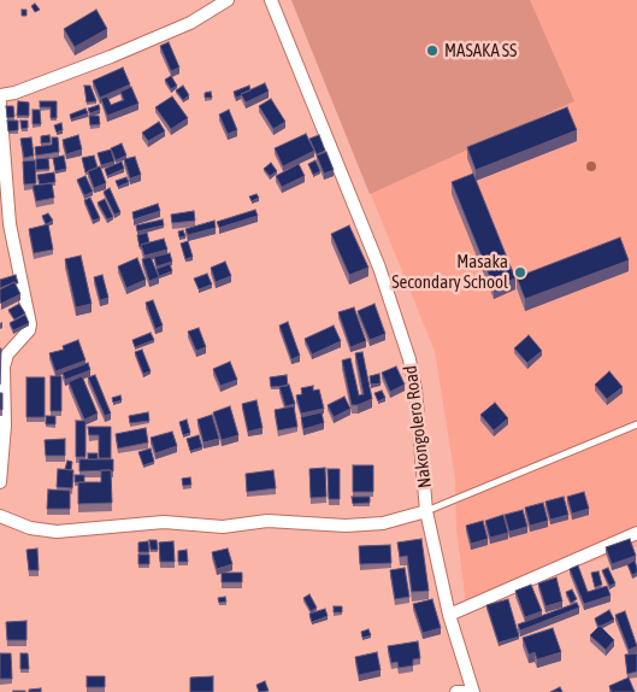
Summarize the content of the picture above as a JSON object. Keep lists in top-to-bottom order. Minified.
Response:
{"streets":{"street":["Nakongolero Road"]},"places":["MASAKA SS","Masaka Secondary School"]}
